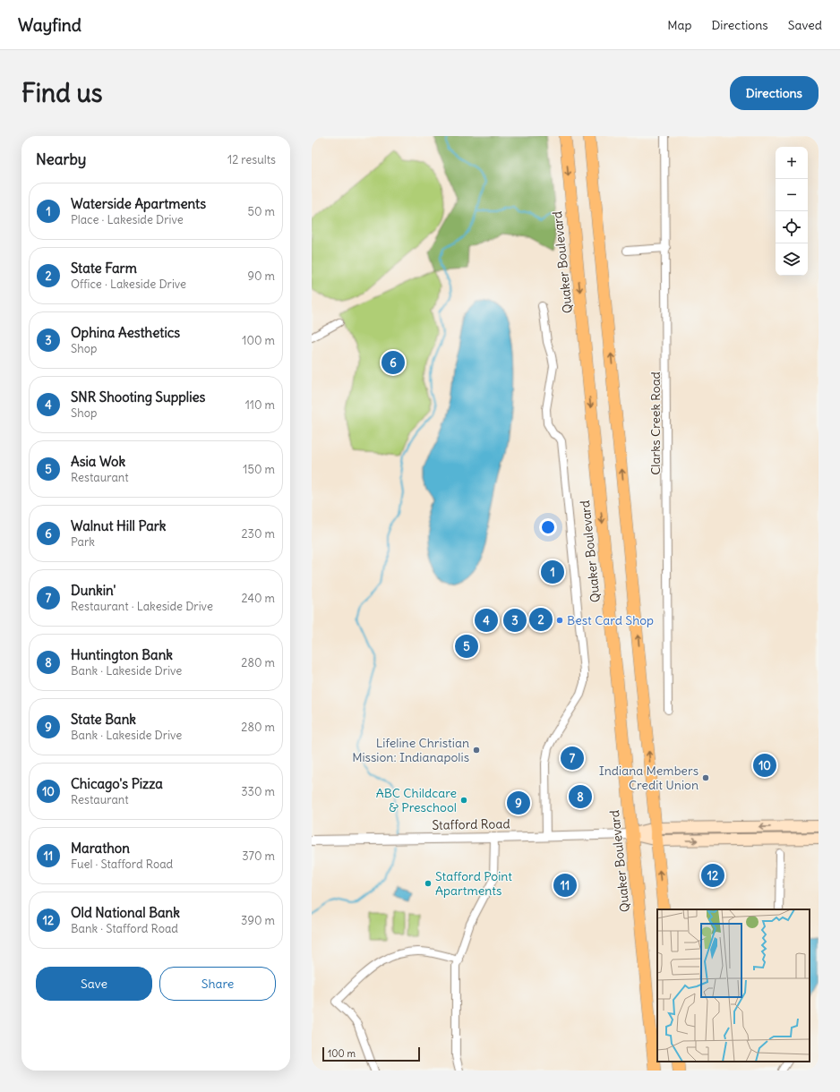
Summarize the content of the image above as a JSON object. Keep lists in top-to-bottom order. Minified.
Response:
{"streets":{"main road":["Quaker Boulevard","Stafford Road"],"street":["Clarks Creek Road"]},"crossings":[["Quaker Boulevard","Stafford Road"]],"places":["Best Card Shop","Lifeline Christian Mission: Indianapolis","Indiana Members Credit Union","ABC Childcare & Preschool","Stafford Point Apartments"],"scale_bar":"100 m","page":{"header":"Wayfind","nav":["Map","Directions","Saved"],"buttons":["Directions",["Save","Share"]],"title":"Find us","heading":["Nearby","12 results"],"map_buttons":["+","−"],"list":[{"mark":"1","name":"Waterside Apartments","note":"Place · Lakeside Drive","value":"50 m"},{"mark":"2","name":"State Farm","note":"Office · Lakeside Drive","value":"90 m"},{"mark":"3","name":"Ophina Aesthetics","note":"Shop","value":"100 m"},{"mark":"4","name":"SNR Shooting Supplies","note":"Shop","value":"110 m"},{"mark":"5","name":"Asia Wok","note":"Restaurant","value":"150 m"},{"mark":"6","name":"Walnut Hill Park","note":"Park","value":"230 m"},{"mark":"7","name":"Dunkin'","note":"Restaurant · Lakeside Drive","value":"240 m"},{"mark":"8","name":"Huntington Bank","note":"Bank · Lakeside Drive","value":"280 m"},{"mark":"9","name":"State Bank","note":"Bank · Lakeside Drive","value":"280 m"},{"mark":"10","name":"Chicago's Pizza","note":"Restaurant","value":"330 m"},{"mark":"11","name":"Marathon","note":"Fuel · Stafford Road","value":"370 m"},{"mark":"12","name":"Old National Bank","note":"Bank · Stafford Road","value":"390 m"}],"pins":["6","1","2","3","4","5","7","10","8","9","12","11"],"scale":"100 m"}}
